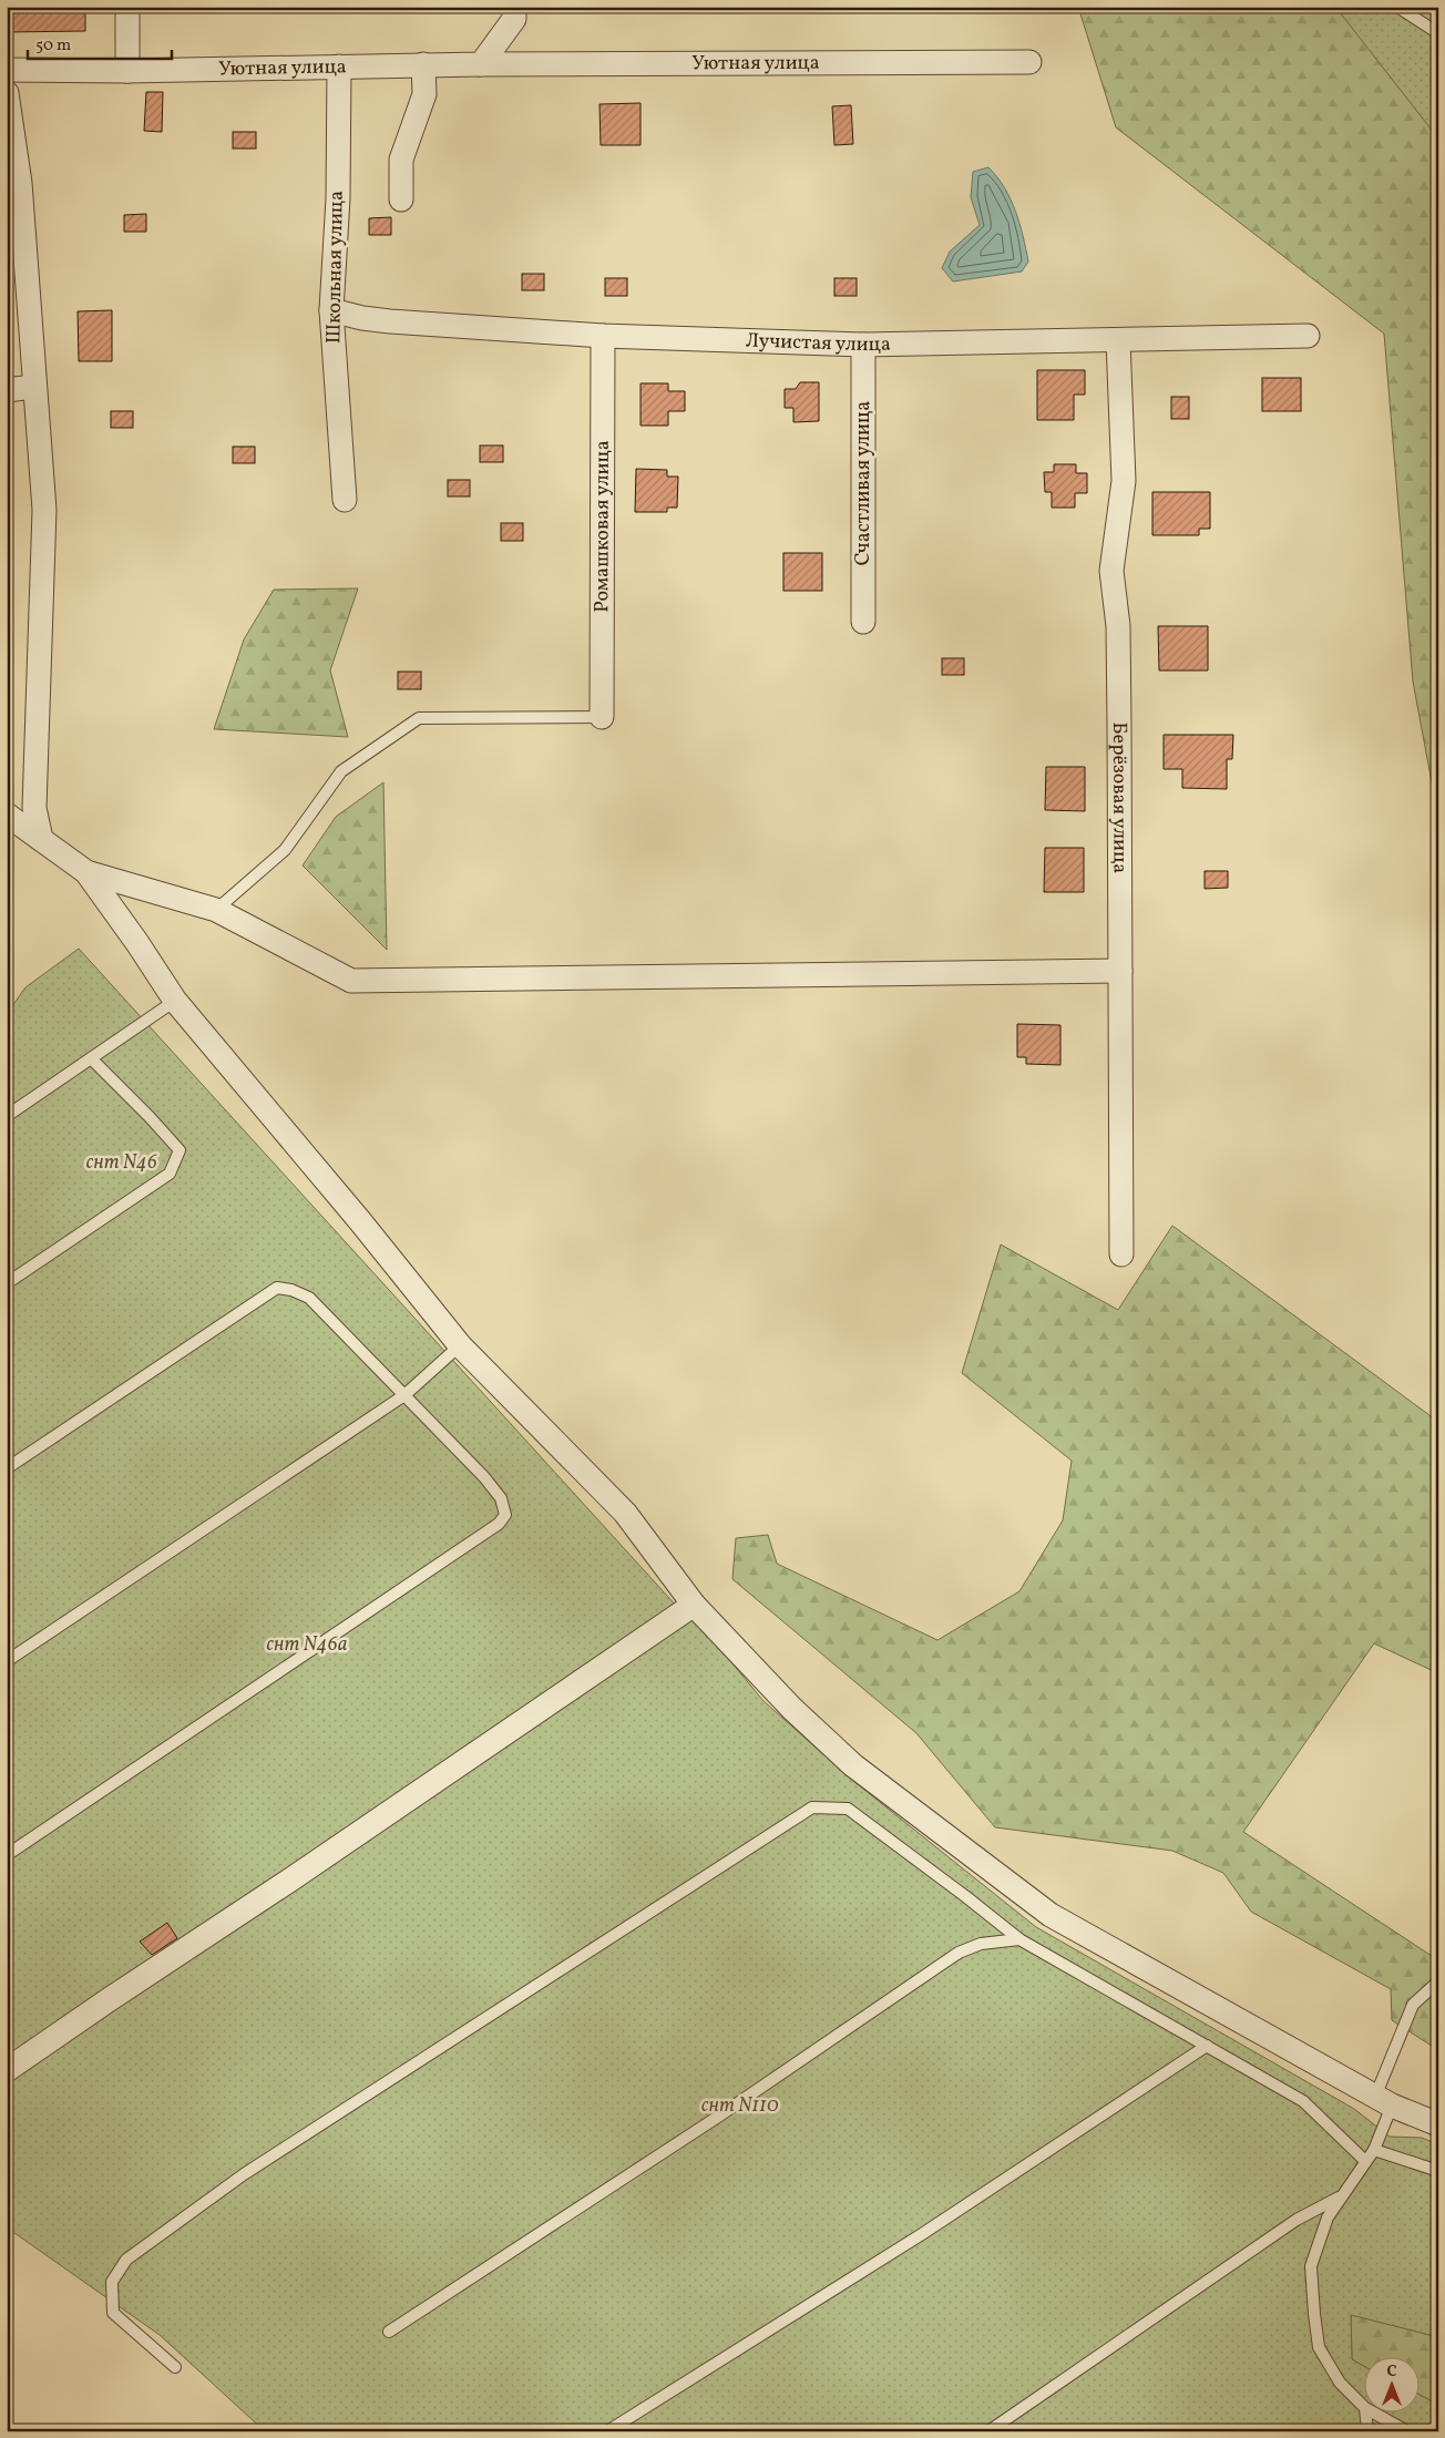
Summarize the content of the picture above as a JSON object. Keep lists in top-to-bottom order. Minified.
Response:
{"streets":{"street":["Уютная улица","Школьная улица","Лучистая улица","Счастливая улица","Ромашковая улица","Берёзовая улица"]},"crossings":[["Уютная улица","Школьная улица"],["Школьная улица","Лучистая улица"],["Лучистая улица","Счастливая улица"],["Лучистая улица","Ромашковая улица"],["Лучистая улица","Берёзовая улица"]],"parks":["снт N46","снт N46а","снт N110"],"scale_bar":"50 m","north":"top"}
